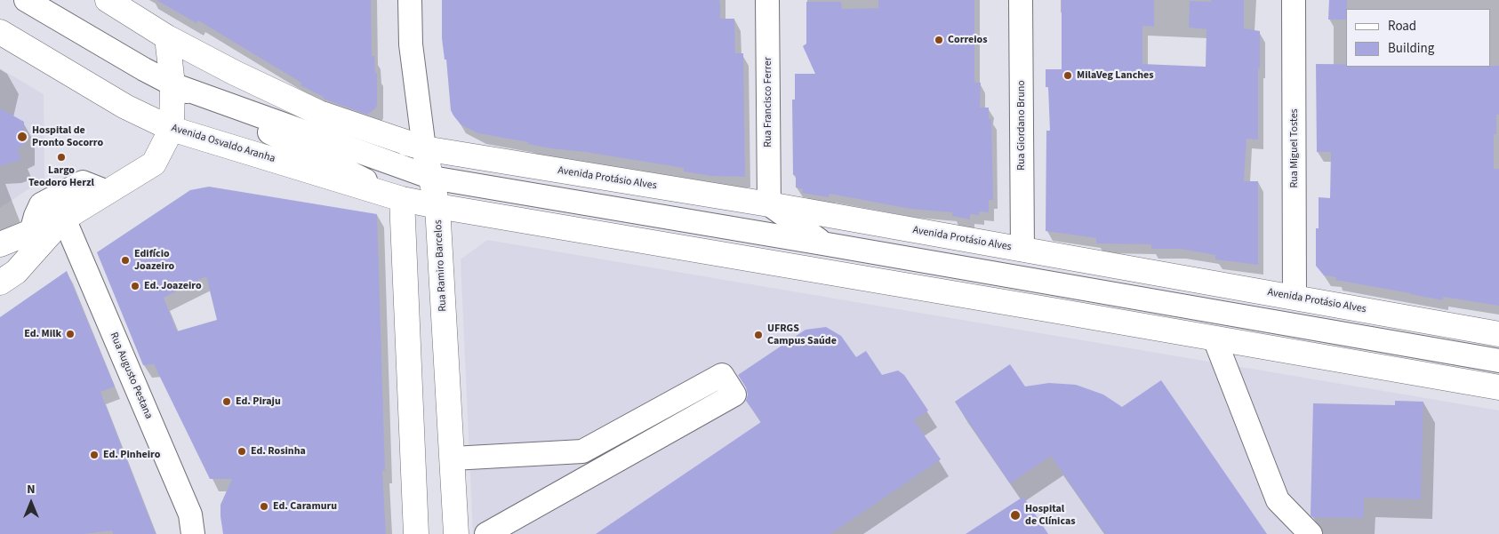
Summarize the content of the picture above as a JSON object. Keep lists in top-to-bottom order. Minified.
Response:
{"streets":{"main road":["Avenida Osvaldo Aranha","Avenida Protásio Alves","Rua Ramiro Barcelos"],"street":["Rua Francisco Ferrer","Rua Giordano Bruno","Rua Miguel Tostes","Rua Augusto Pestana"]},"crossings":[["Rua Francisco Ferrer","Avenida Protásio Alves"],["Rua Giordano Bruno","Avenida Protásio Alves"],["Avenida Osvaldo Aranha","Rua Ramiro Barcelos"],["Rua Miguel Tostes","Avenida Protásio Alves"],["Avenida Protásio Alves","Rua Ramiro Barcelos"]],"places":["Correios","MilaVeg Lanches","Hospital de Pronto Socorro","Largo Teodoro Herzl","Edifício Joazeiro","Ed. Joazeiro","Ed. Milk","UFRGS Campus Saúde","Ed. Piraju","Ed. Rosinha","Ed. Pinheiro","Ed. Caramuru","Hospital de Clínicas"],"legend":["Road","Building"],"north":"top"}
